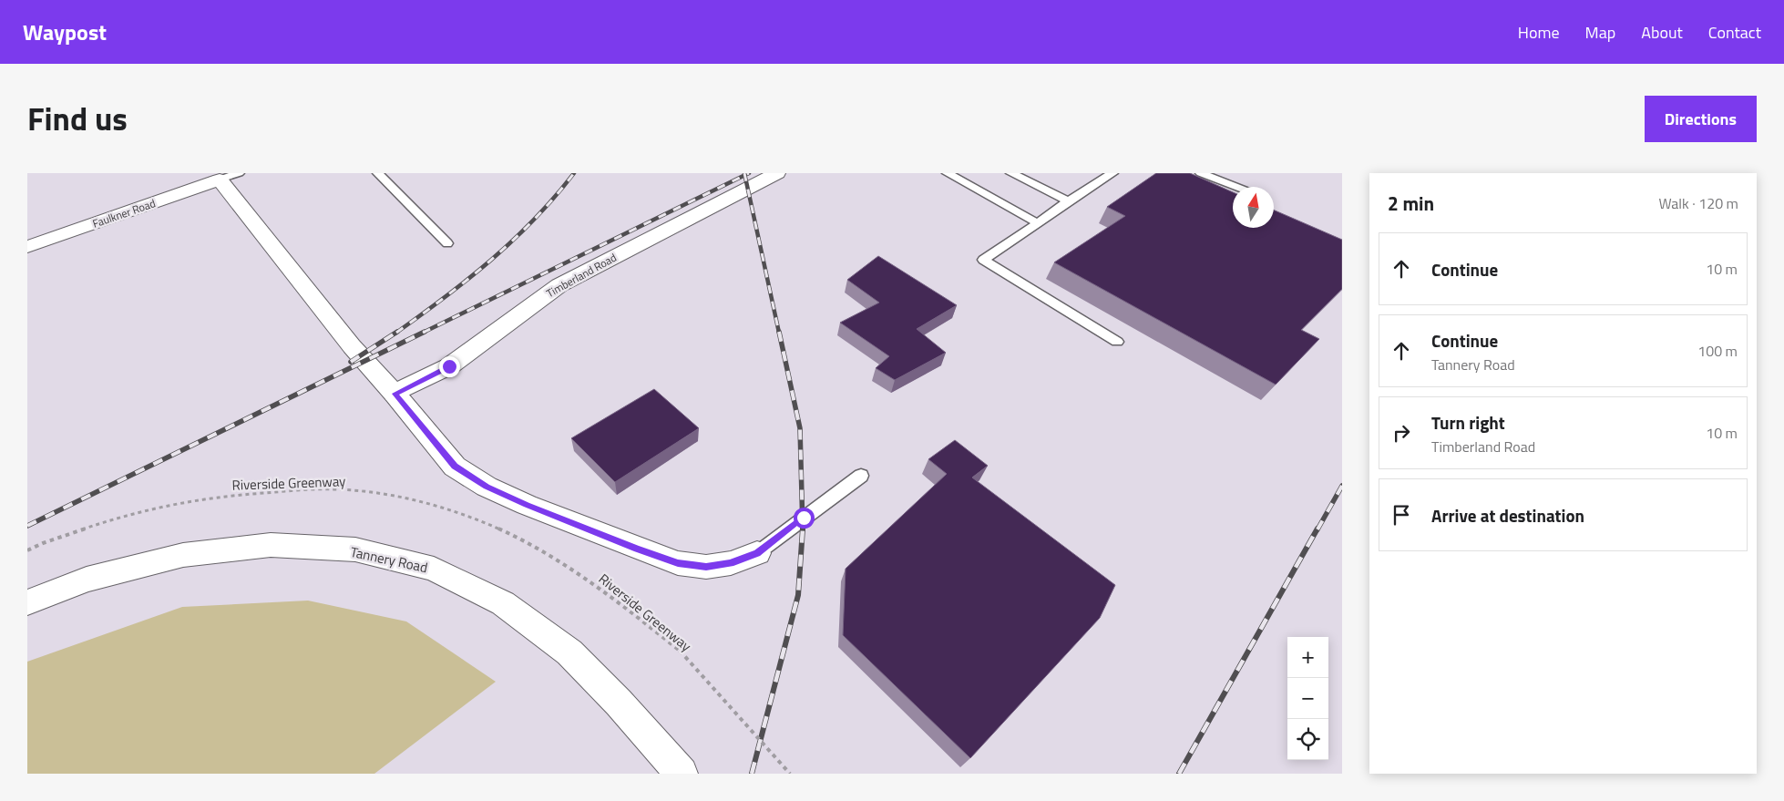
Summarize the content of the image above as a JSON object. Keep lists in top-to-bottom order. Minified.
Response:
{"streets":{"street":["Faulkner Road","Timberland Road","Tannery Road"],"path":["Riverside Greenway"]},"north":"top","page":{"header":"Waypost","nav":["Home","Map","About","Contact"],"title":"Find us","buttons":"Directions","heading":["2 min","Walk · 120 m"],"list":[["Continue","10 m"],["Continue","Tannery Road","100 m"],["Turn right","Timberland Road","10 m"],"Arrive at destination"],"map_buttons":["+","−"]}}
